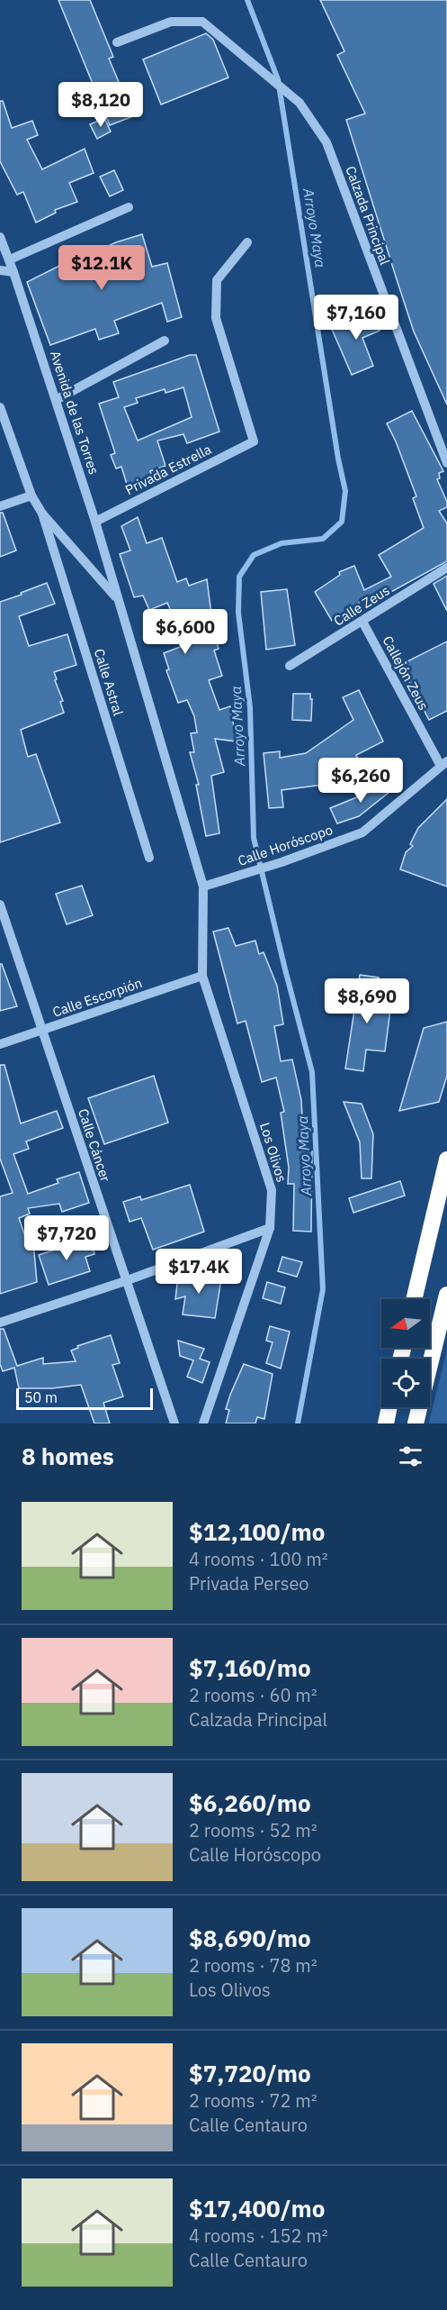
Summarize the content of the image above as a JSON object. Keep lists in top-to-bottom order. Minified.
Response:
{"streets":{"street":["Calzada Principal","Avenida de las Torres","Privada Estrella","Calle Zeus","Callejón Zeus","Calle Astral","Calle Horóscopo","Calle Escorpión","Calle Cáncer","Los Olivos"]},"crossings":[["Avenida de las Torres","Privada Estrella"],["Avenida de las Torres","Calle Astral"],["Avenida de las Torres","Calle Horóscopo"],["Avenida de las Torres","Los Olivos"],["Calle Zeus","Callejón Zeus"],["Callejón Zeus","Calle Horóscopo"],["Calle Horóscopo","Los Olivos"],["Calle Escorpión","Calle Cáncer"],["Calle Escorpión","Los Olivos"]],"water":["Arroyo Maya"],"scale_bar":"50 m","north":"left","page":{"price":["$8,120","$12.1K","$7,160","$6,600","$6,260","$8,690","$7,720","$17.4K"],"scale":"50 m","heading":"8 homes","list":[{"name":"$12,100/mo","note":"4 rooms · 100 m² · Privada Perseo"},{"name":"$7,160/mo","note":"2 rooms · 60 m² · Calzada Principal"},{"name":"$6,260/mo","note":"2 rooms · 52 m² · Calle Horóscopo"},{"name":"$8,690/mo","note":"2 rooms · 78 m² · Los Olivos"},{"name":"$7,720/mo","note":"2 rooms · 72 m² · Calle Centauro"},{"name":"$17,400/mo","note":"4 rooms · 152 m² · Calle Centauro"}]}}
